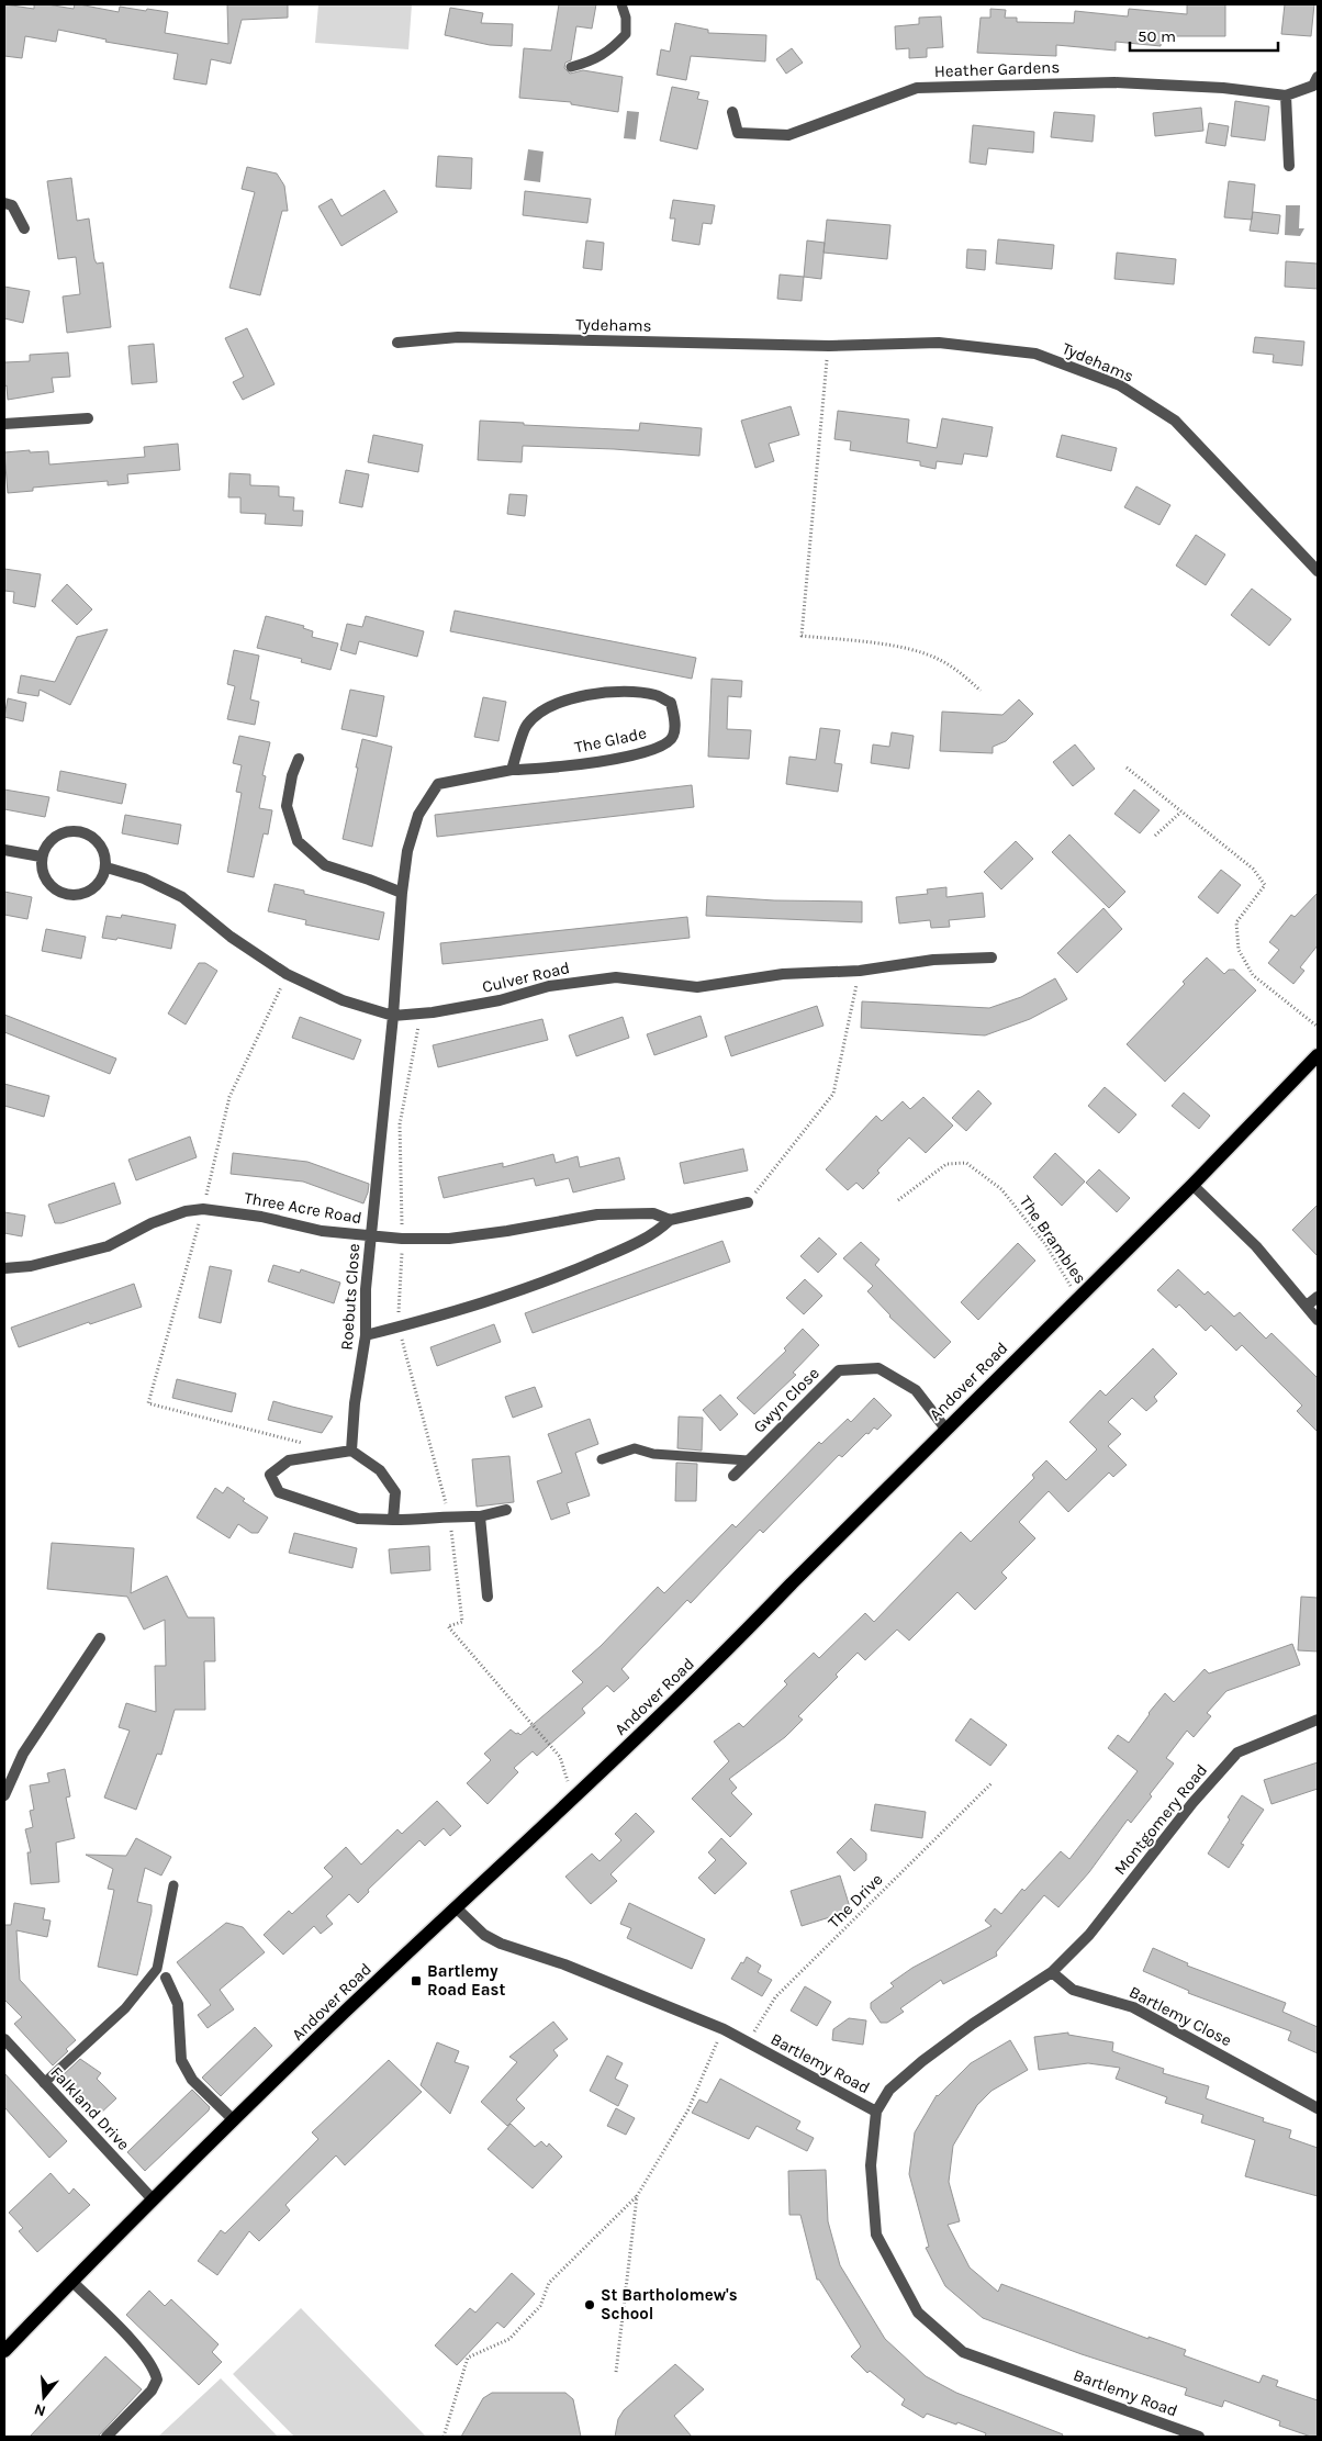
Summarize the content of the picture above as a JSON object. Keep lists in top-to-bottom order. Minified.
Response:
{"streets":{"main road":["Andover Road"],"street":["Heather Gardens","Tydehams","The Glade","Culver Road","Three Acre Road","Roebuts Close","Gwyn Close","Montgomery Road","Bartlemy Close","Bartlemy Road","Falkland Drive"],"path":["The Brambles","The Drive"]},"crossings":[["The Glade","Culver Road"],["The Glade","Roebuts Close"],["Culver Road","Roebuts Close"],["Three Acre Road","Roebuts Close"],["The Brambles","Andover Road"],["Andover Road","Gwyn Close"],["Andover Road","Bartlemy Road"],["Andover Road","Falkland Drive"],["Montgomery Road","Bartlemy Close"],["The Drive","Bartlemy Road"]],"places":{"transit":["Bartlemy Road East"],"other":["St Bartholomew's School"]},"scale_bar":"50 m","north":"bottom"}
